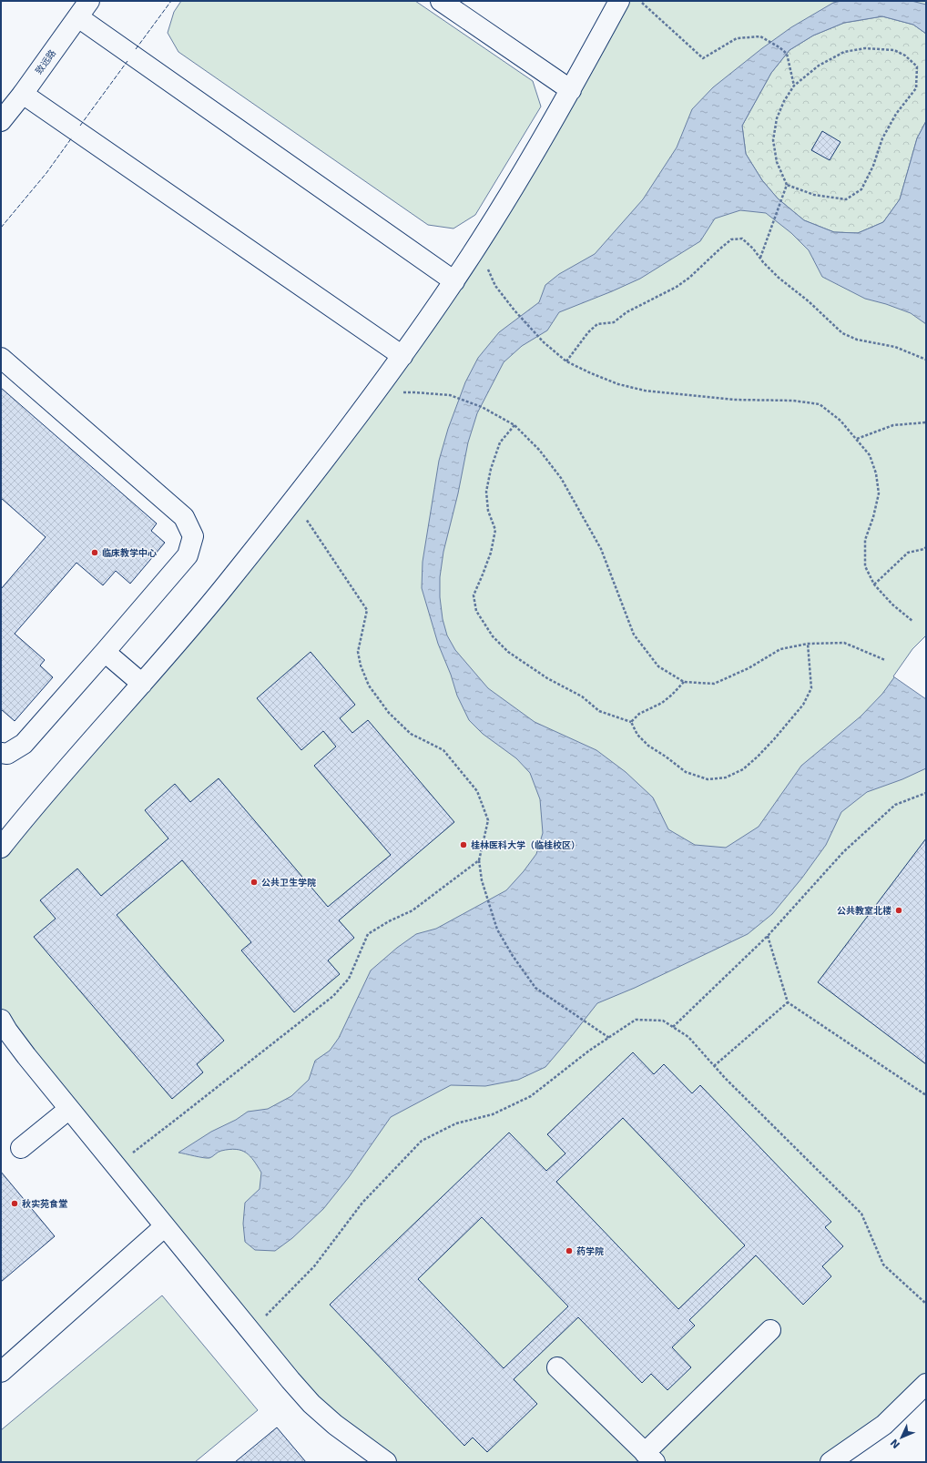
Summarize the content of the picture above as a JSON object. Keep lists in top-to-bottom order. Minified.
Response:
{"streets":{"street":["致远路"]},"places":["临床教学中心","桂林医科大学（临桂校区）","公共卫生学院","公共教室北楼","秋实苑食堂","药学院"],"north":"bottom left"}
